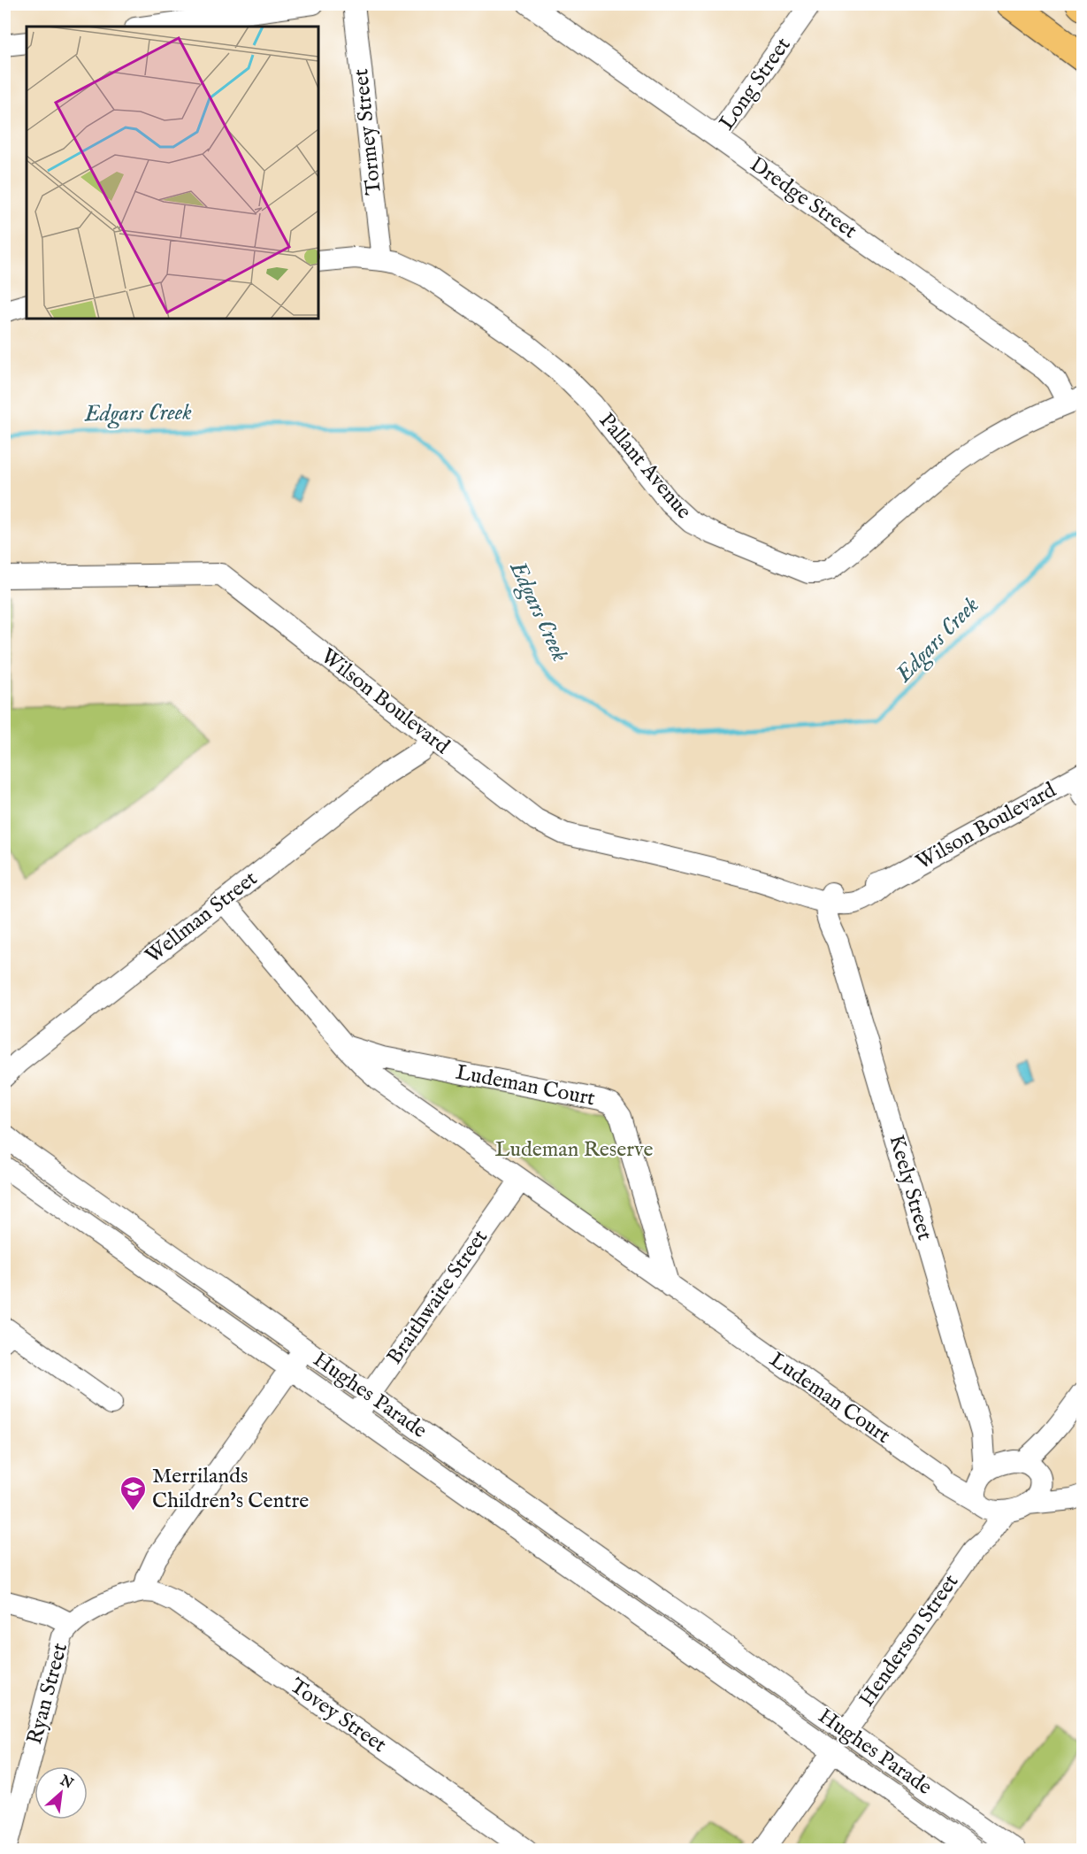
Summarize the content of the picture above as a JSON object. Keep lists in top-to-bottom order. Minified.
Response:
{"streets":{"street":["Long Street","Tormey Street","Dredge Street","Pallant Avenue","Wilson Boulevard","Wellman Street","Ludeman Court","Keely Street","Braithwaite Street","Hughes Parade","Henderson Street","Ryan Street","Tovey Street"]},"crossings":[["Long Street","Dredge Street"],["Tormey Street","Pallant Avenue"],["Dredge Street","Pallant Avenue"],["Wilson Boulevard","Wellman Street"],["Wilson Boulevard","Keely Street"],["Wellman Street","Ludeman Court"],["Ludeman Court","Keely Street"],["Ludeman Court","Braithwaite Street"],["Ludeman Court","Henderson Street"],["Keely Street","Henderson Street"],["Braithwaite Street","Hughes Parade"],["Hughes Parade","Henderson Street"],["Ryan Street","Tovey Street"]],"water":["Edgars Creek"],"parks":["Ludeman Reserve"],"places":{"school or university":["Merrilands Children's Centre"]},"north":"top right"}
